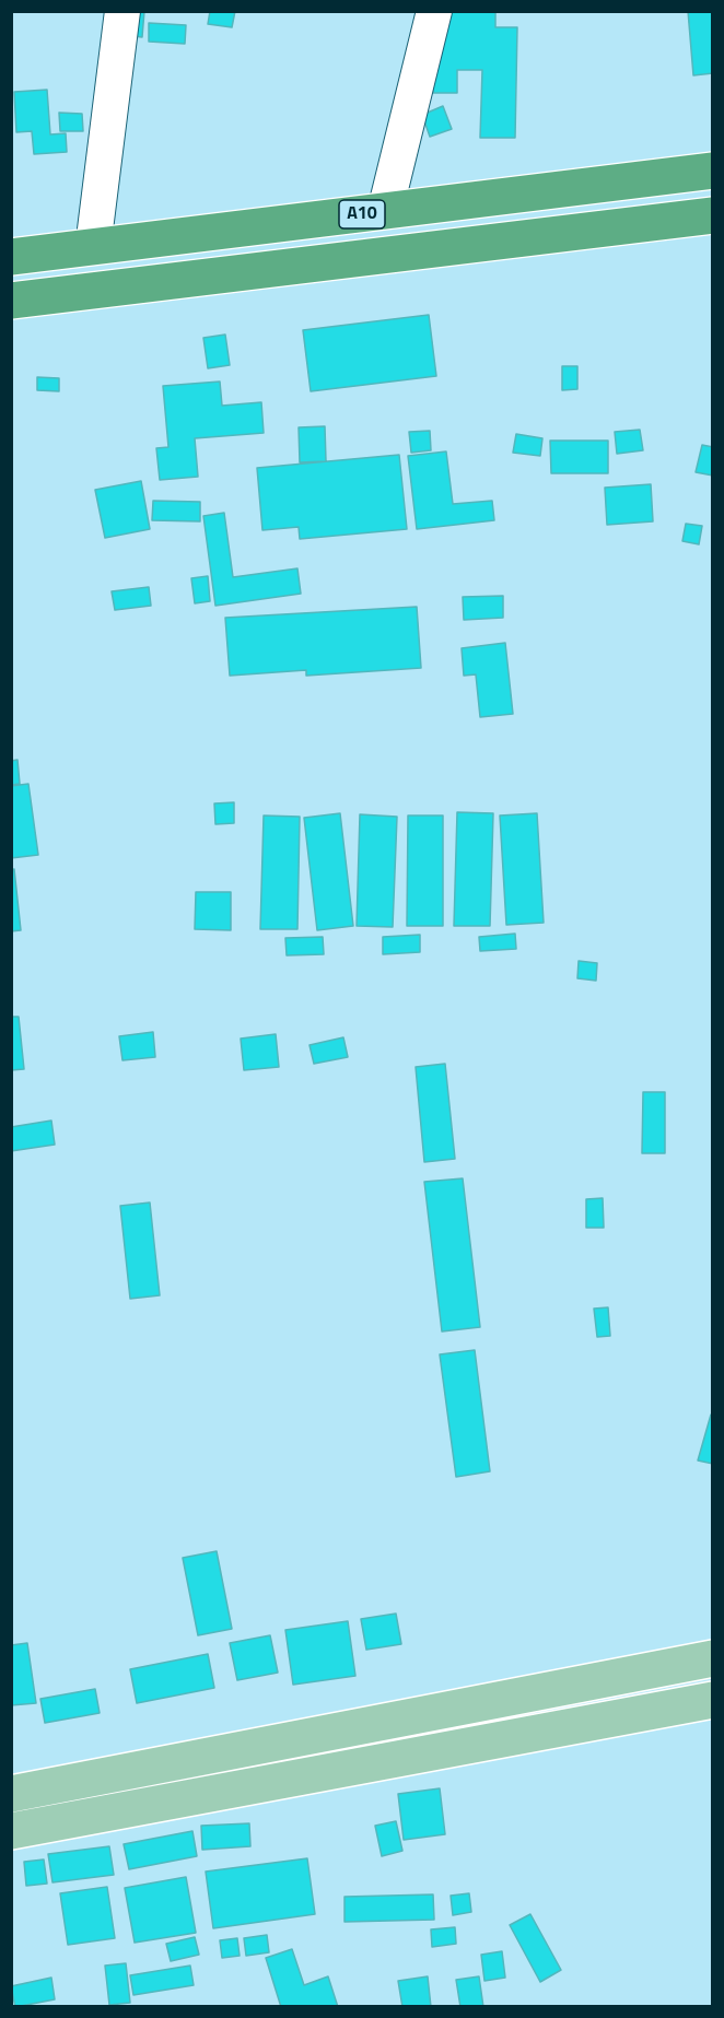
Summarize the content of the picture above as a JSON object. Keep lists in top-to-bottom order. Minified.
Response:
{"streets":{"highway":["A10"]}}
